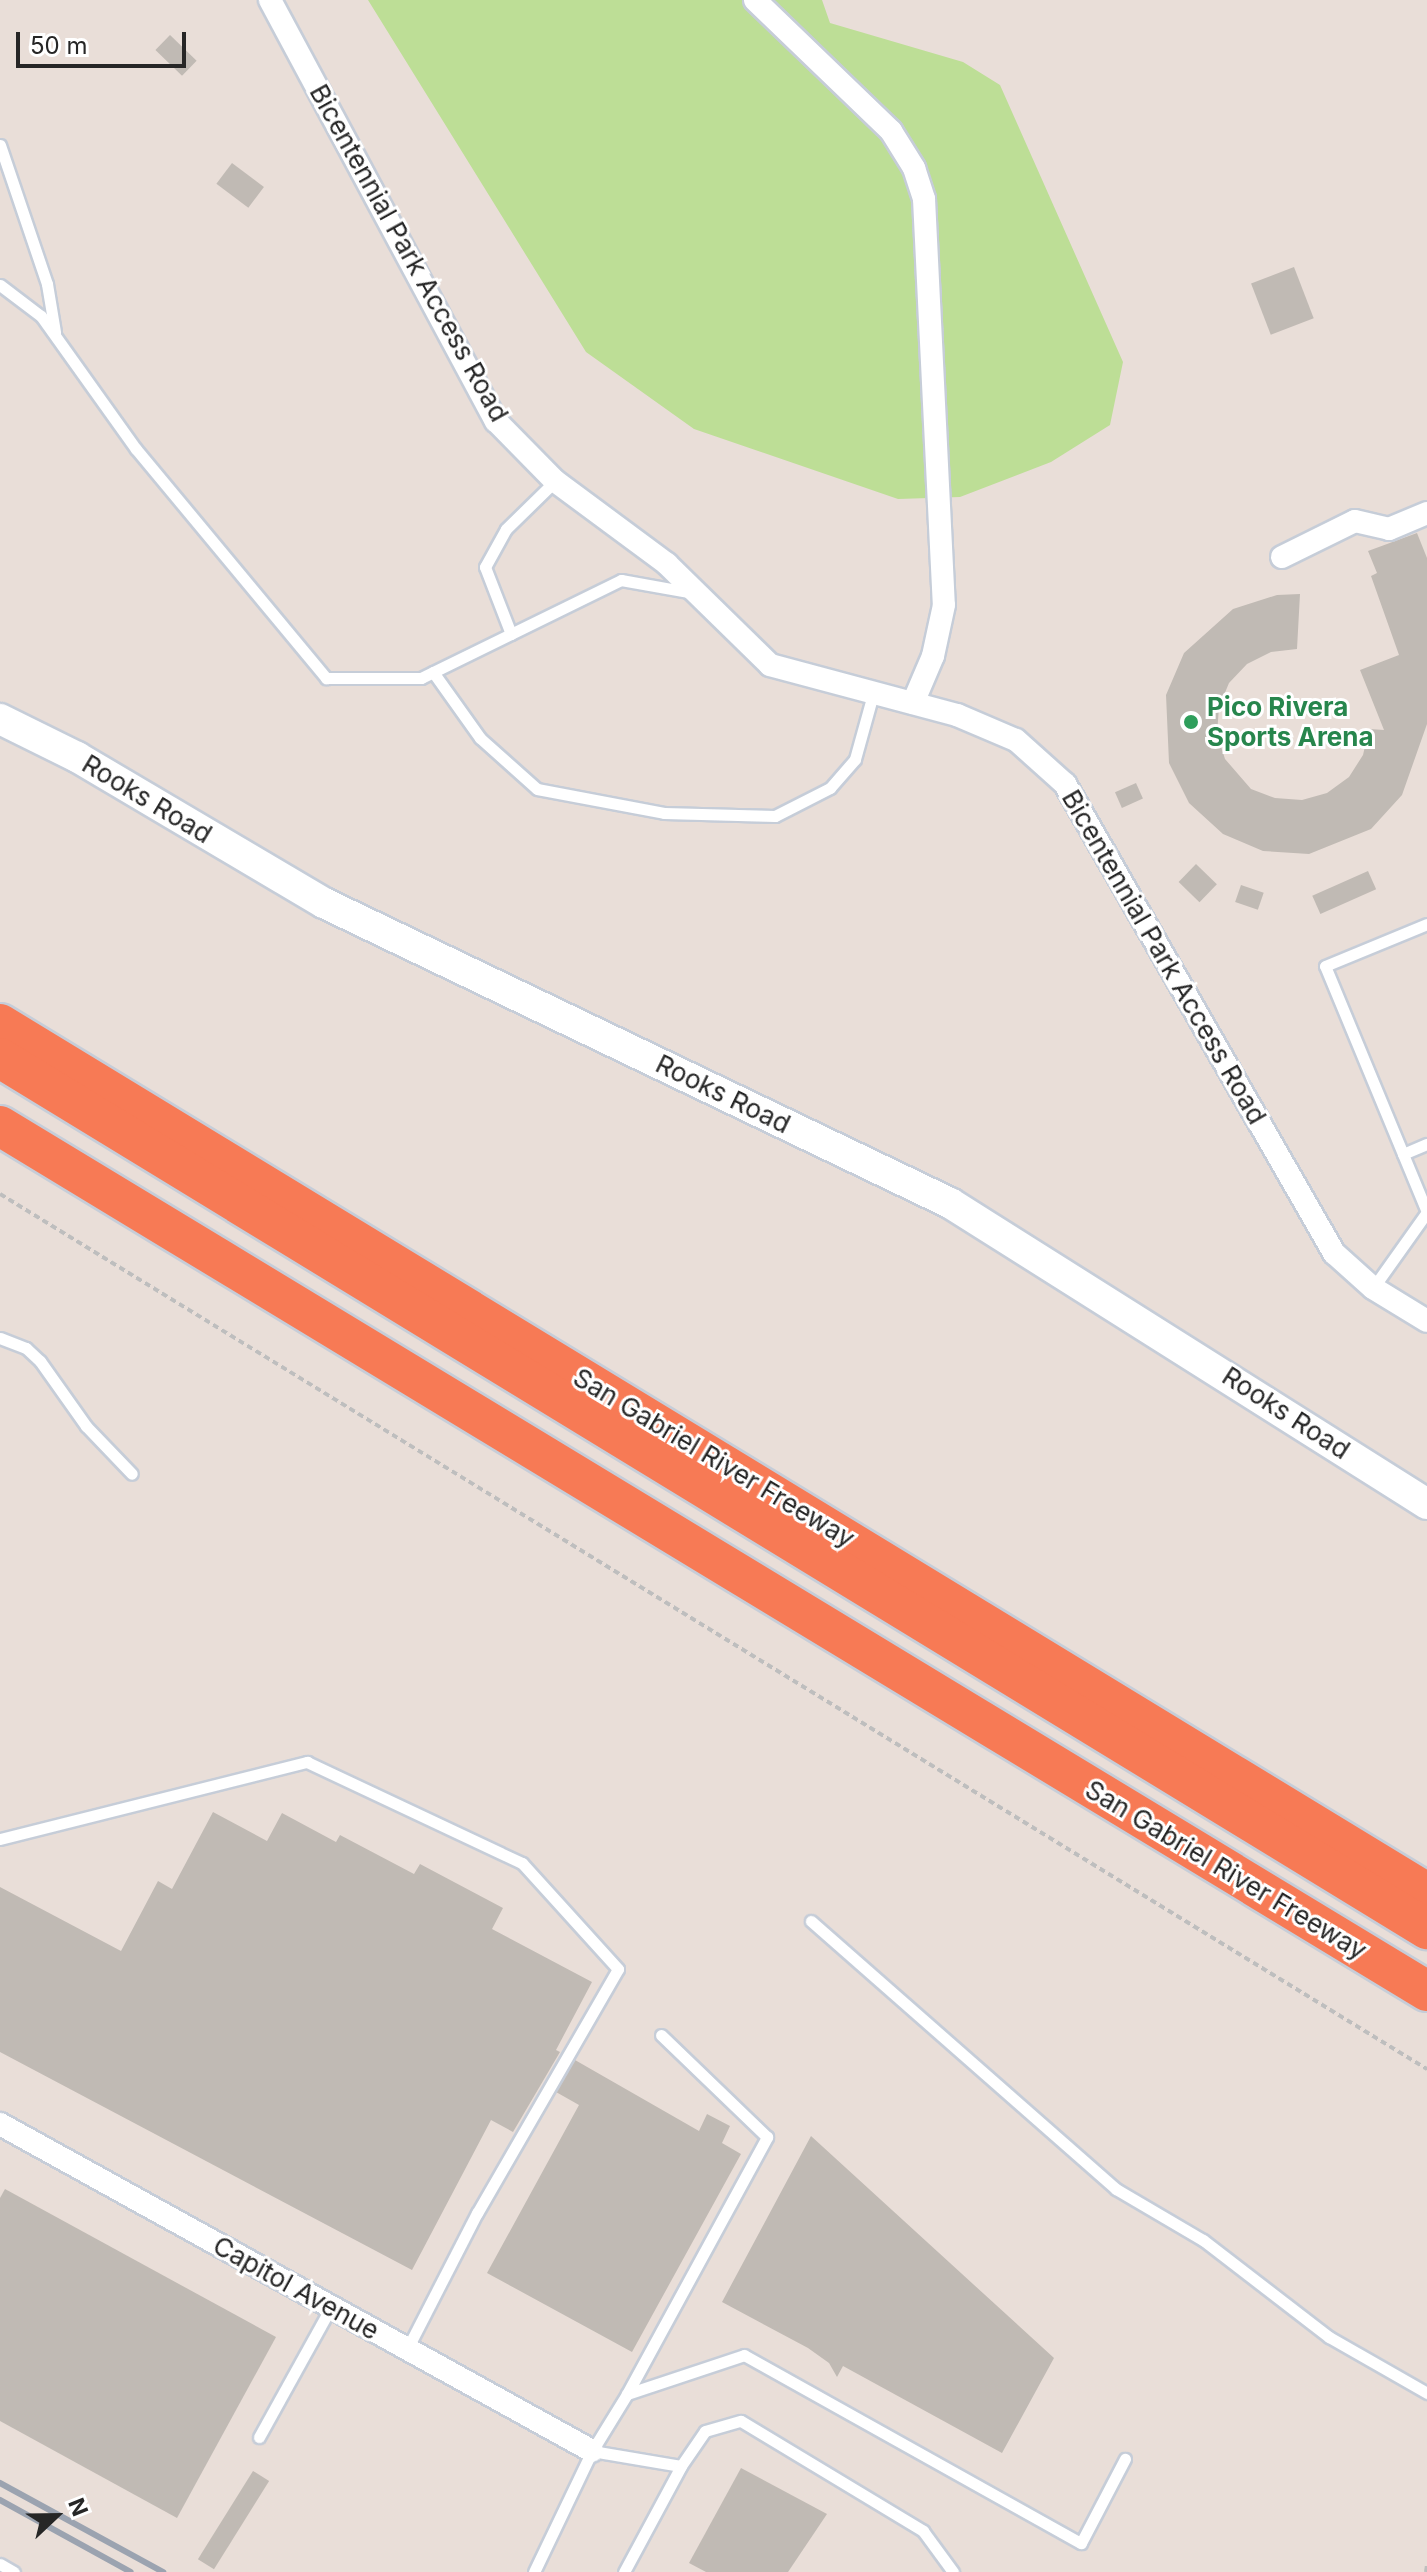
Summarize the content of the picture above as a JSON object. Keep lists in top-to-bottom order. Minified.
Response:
{"streets":{"highway":["San Gabriel River Freeway"],"street":["Bicentennial Park Access Road","Rooks Road","Capitol Avenue"]},"places":["Pico Rivera Sports Arena"],"scale_bar":"50 m","north":"right"}
